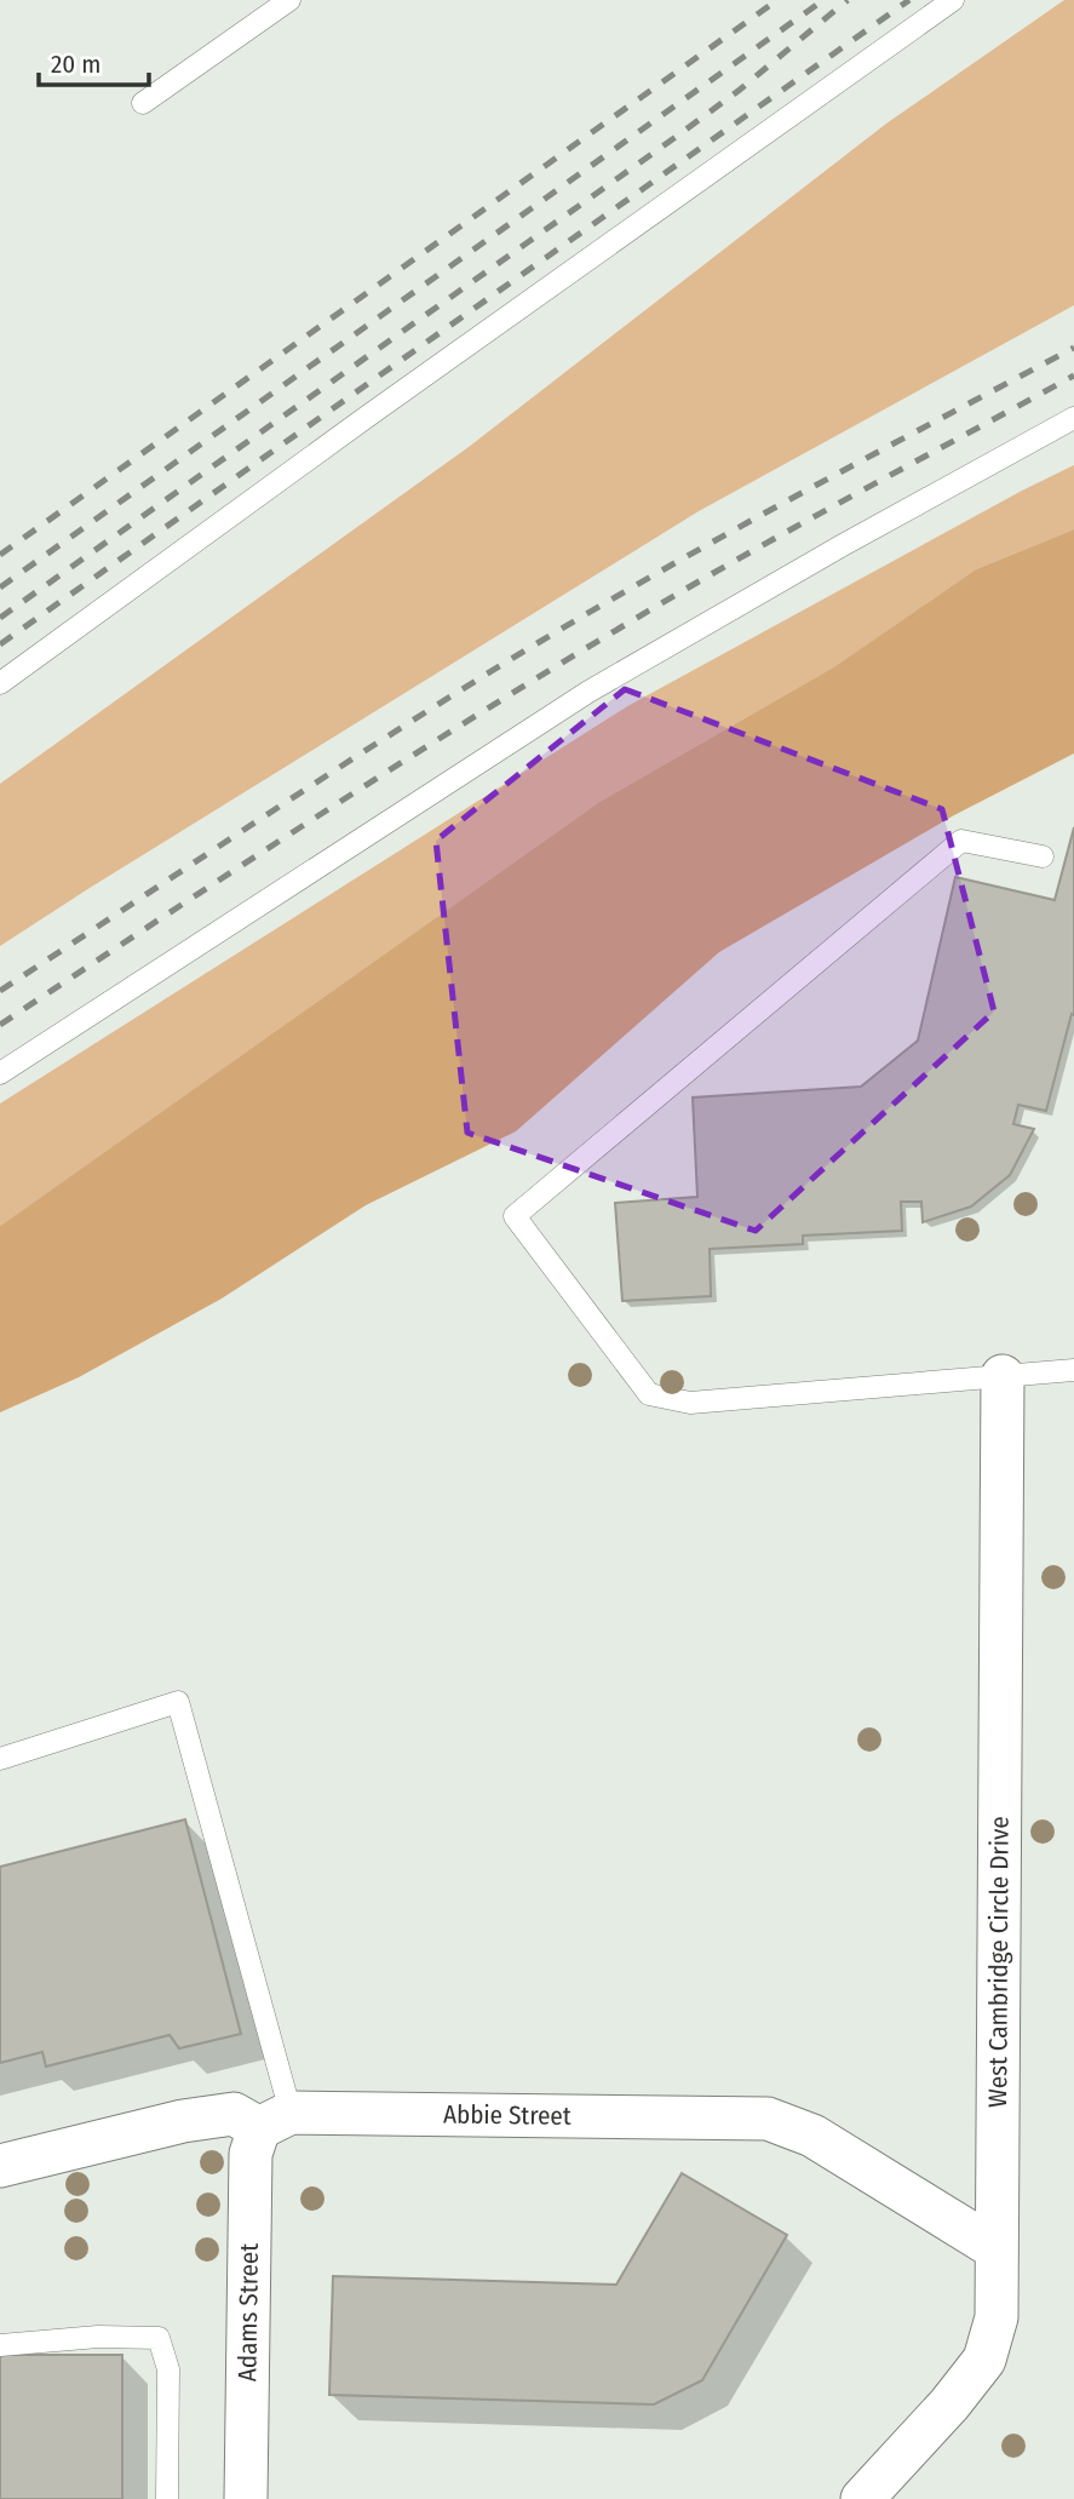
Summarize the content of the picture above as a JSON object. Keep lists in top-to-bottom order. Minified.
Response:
{"streets":{"street":["West Cambridge Circle Drive","Abbie Street","Adams Street"]},"crossings":[["West Cambridge Circle Drive","Abbie Street"],["Abbie Street","Adams Street"]],"scale_bar":"20 m"}
